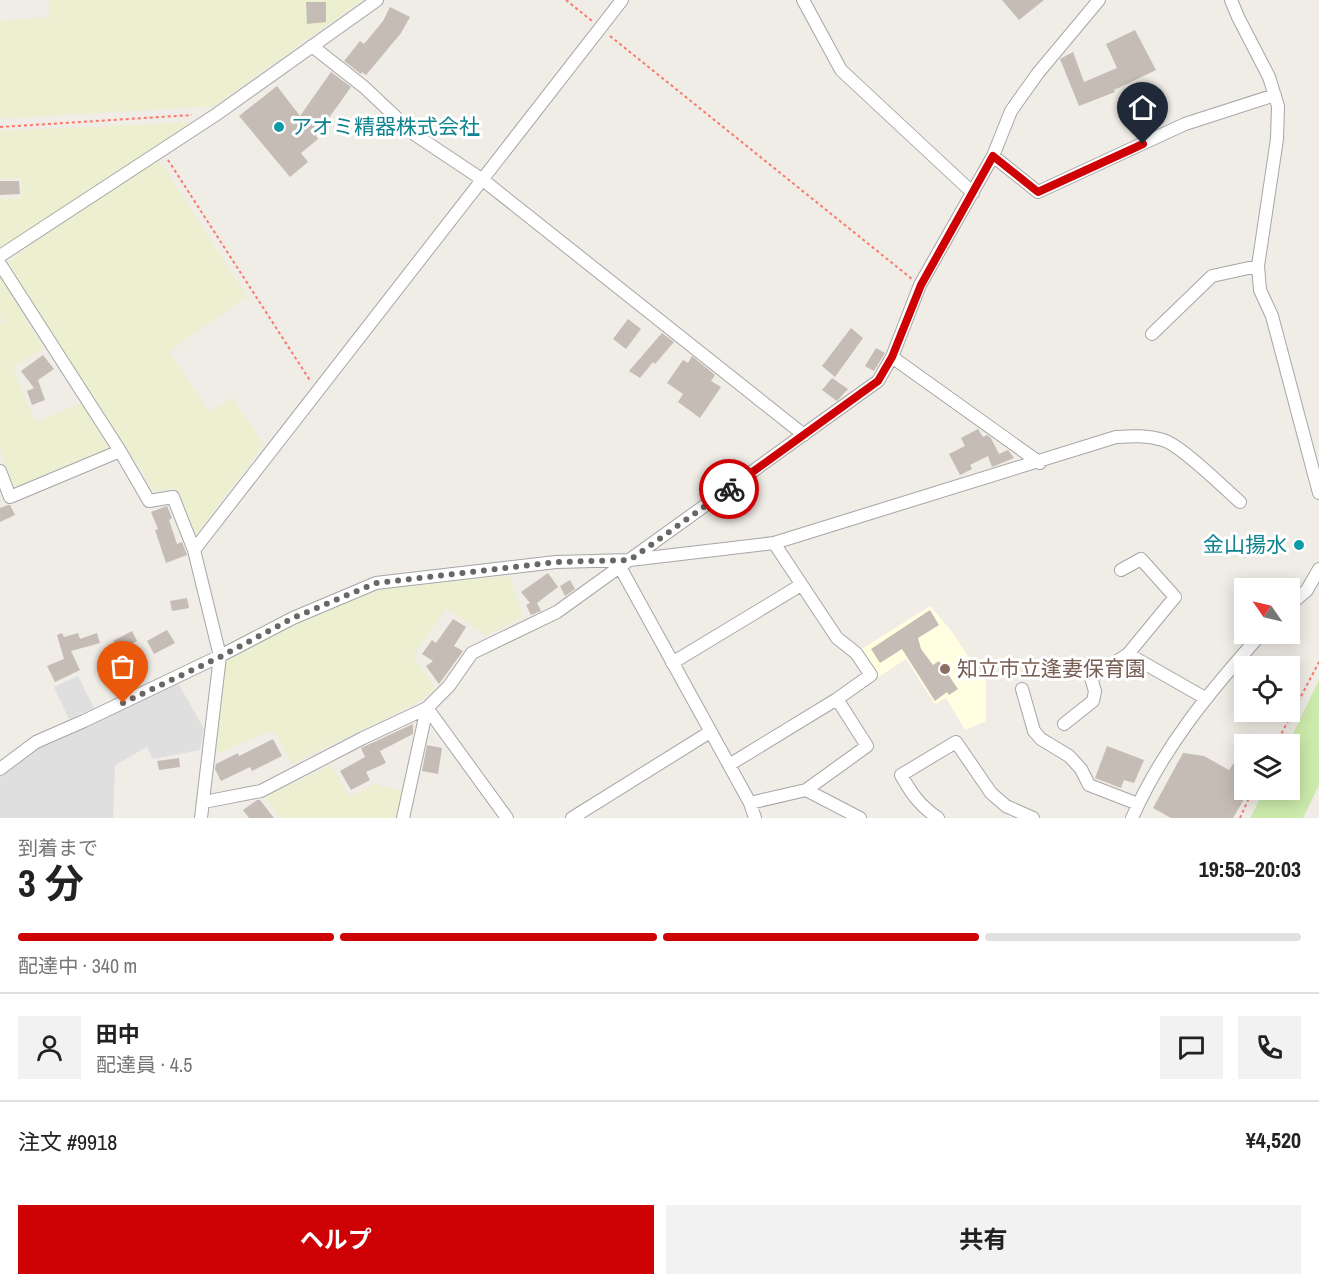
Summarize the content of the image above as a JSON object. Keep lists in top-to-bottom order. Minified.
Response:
{"places":["アオミ精器株式会社","金山揚水","知立市立逢妻保育園"],"north":"top left","page":{"heading":["3 分","到着まで","19:58–20:03"],"panel":["田中","配達員 · 4.5","注文 #9918","¥4,520"],"bar":"配達中 · 340 m","buttons":["ヘルプ","共有"]}}
